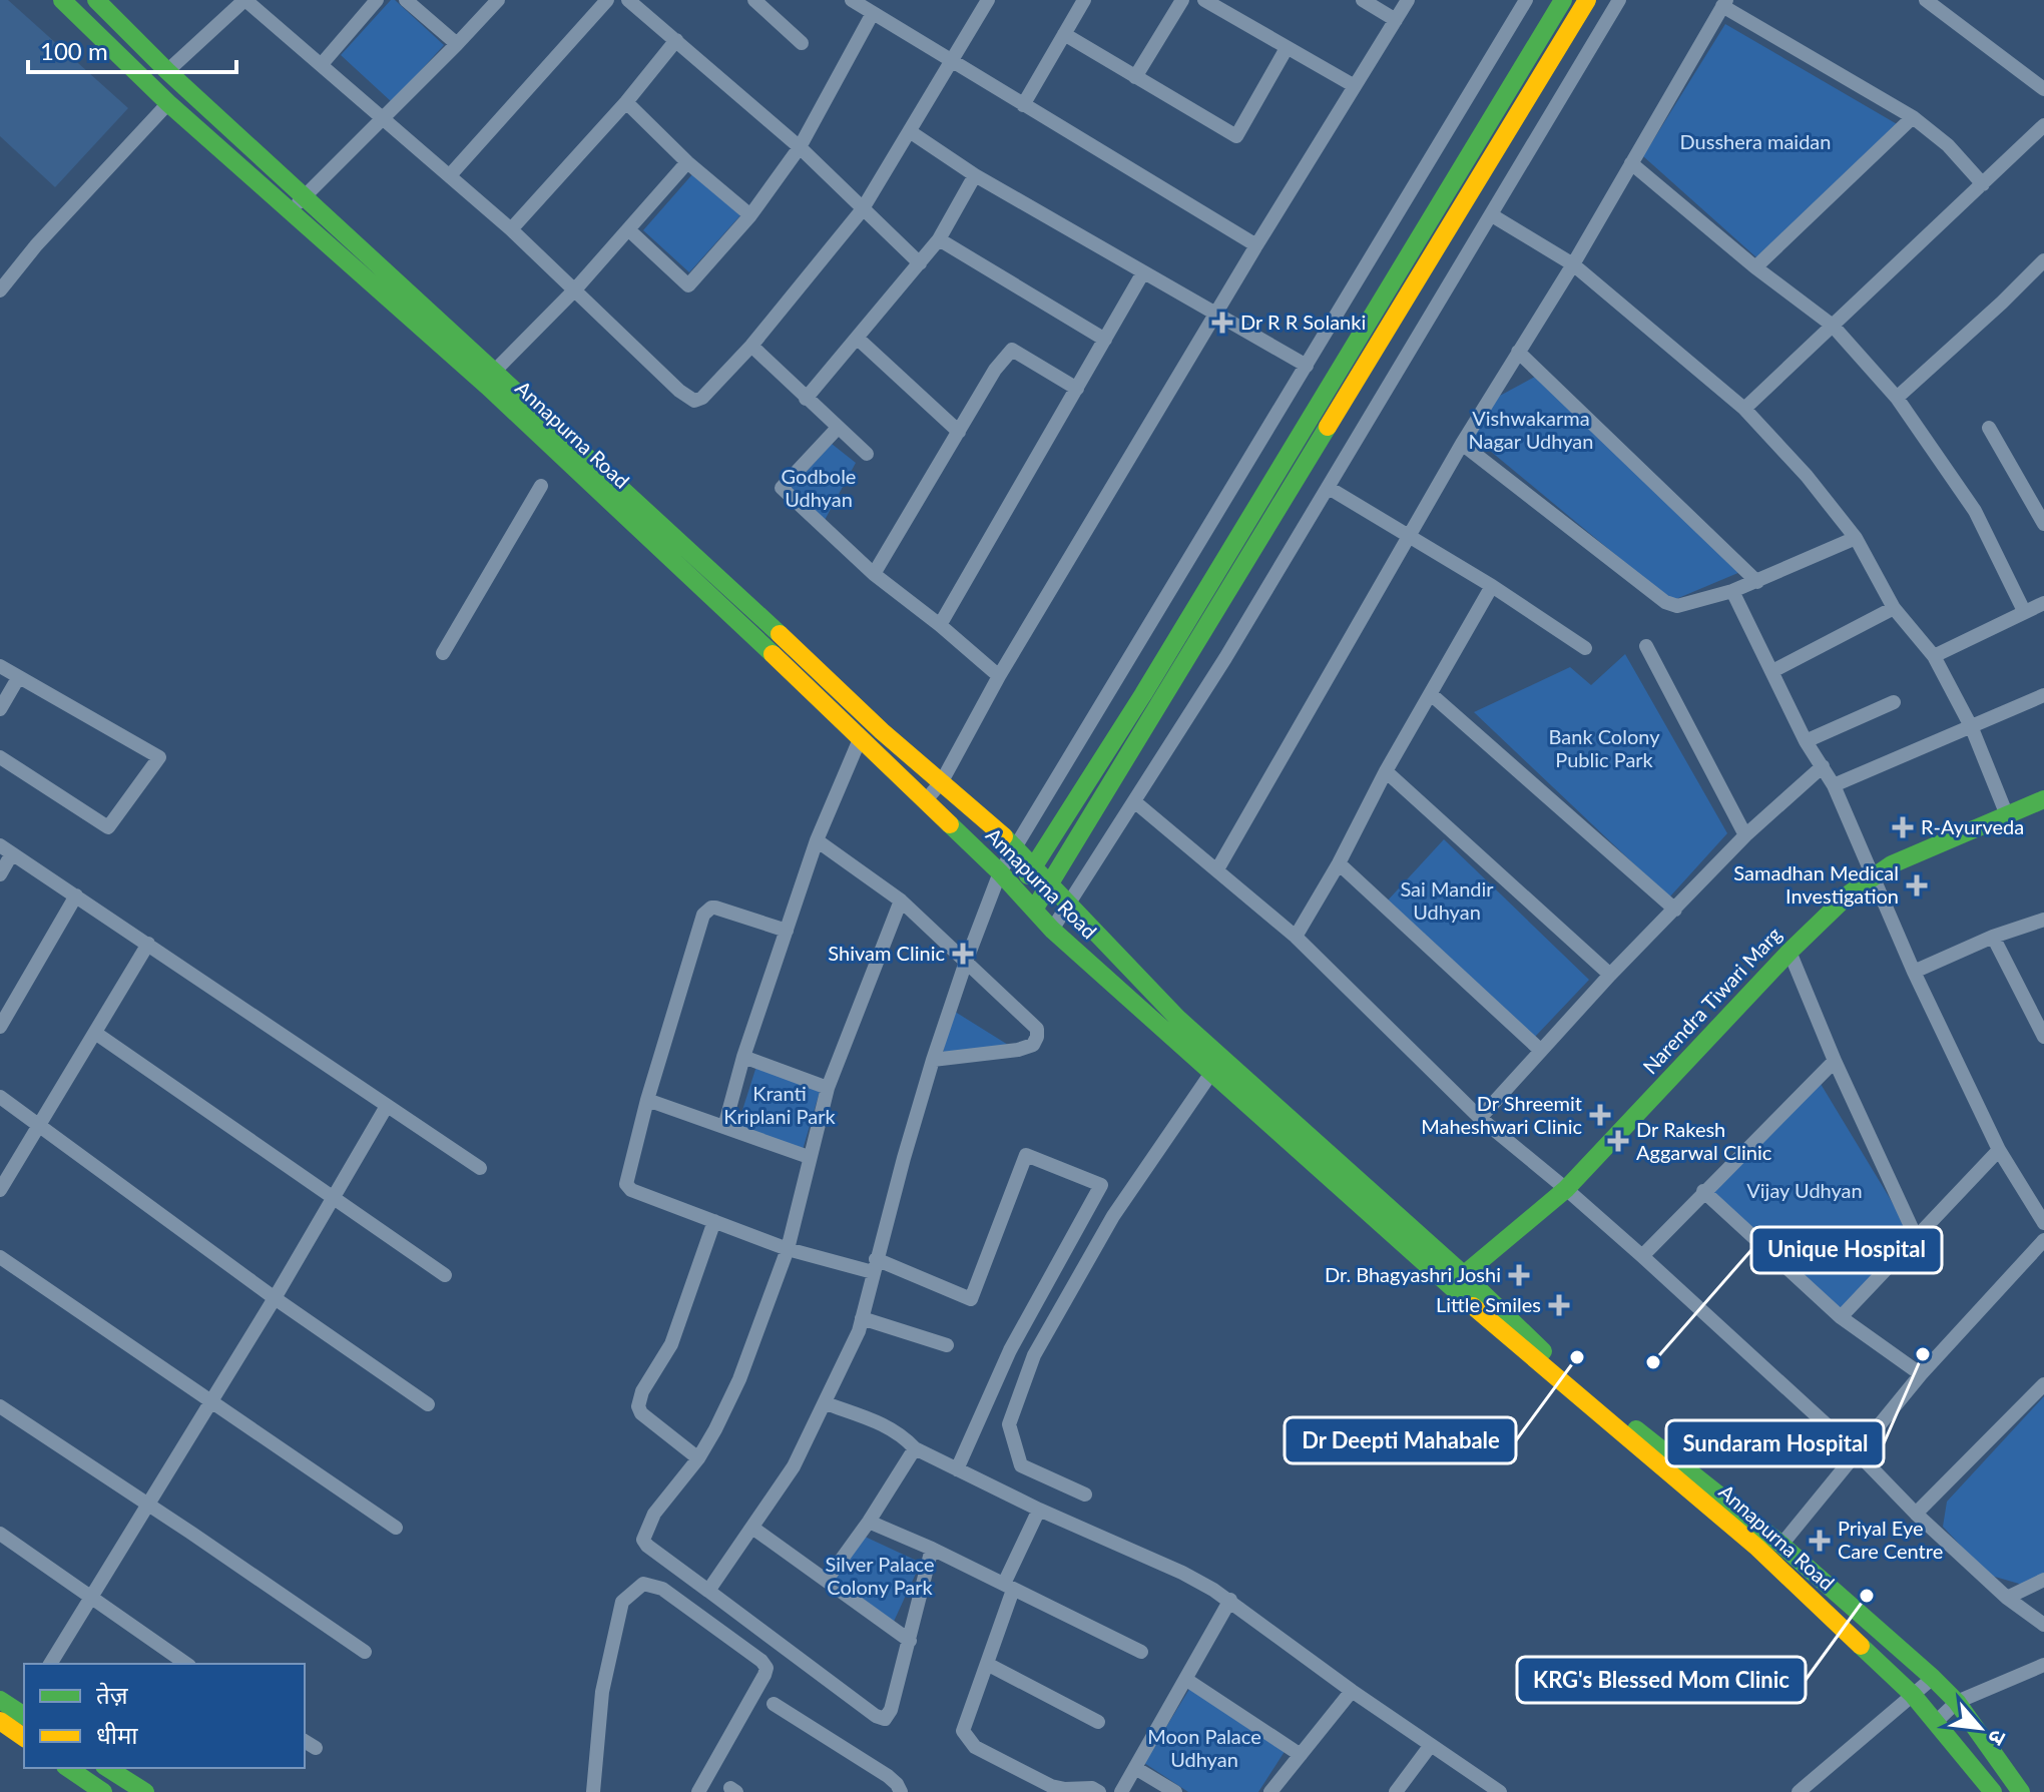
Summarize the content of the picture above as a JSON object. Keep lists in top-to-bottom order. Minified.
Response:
{"streets":{"main road":["Annapurna Road","Narendra Tiwari Marg"]},"crossings":[["Annapurna Road","Narendra Tiwari Marg"]],"parks":["Dusshera maidan","Vishwakarma Nagar Udhyan","Godbole Udhyan","Bank Colony Public Park","Sai Mandir Udhyan","Kranti Kriplani Park","Vijay Udhyan","Silver Palace Colony Park","Moon Palace Udhyan"],"places":{"health":["Dr R R Solanki","R-Ayurveda","Samadhan Medical Investigation","Shivam Clinic","Dr Shreemit Maheshwari Clinic","Dr Rakesh Aggarwal Clinic","Dr. Bhagyashri Joshi","Little Smiles","Priyal Eye Care Centre"],"other":["Sundaram Hospital","Dr Deepti Mahabale","Unique Hospital","KRG's Blessed Mom Clinic"]},"legend":["तेज़","धीमा"],"scale_bar":"100 m","north":"bottom right"}
